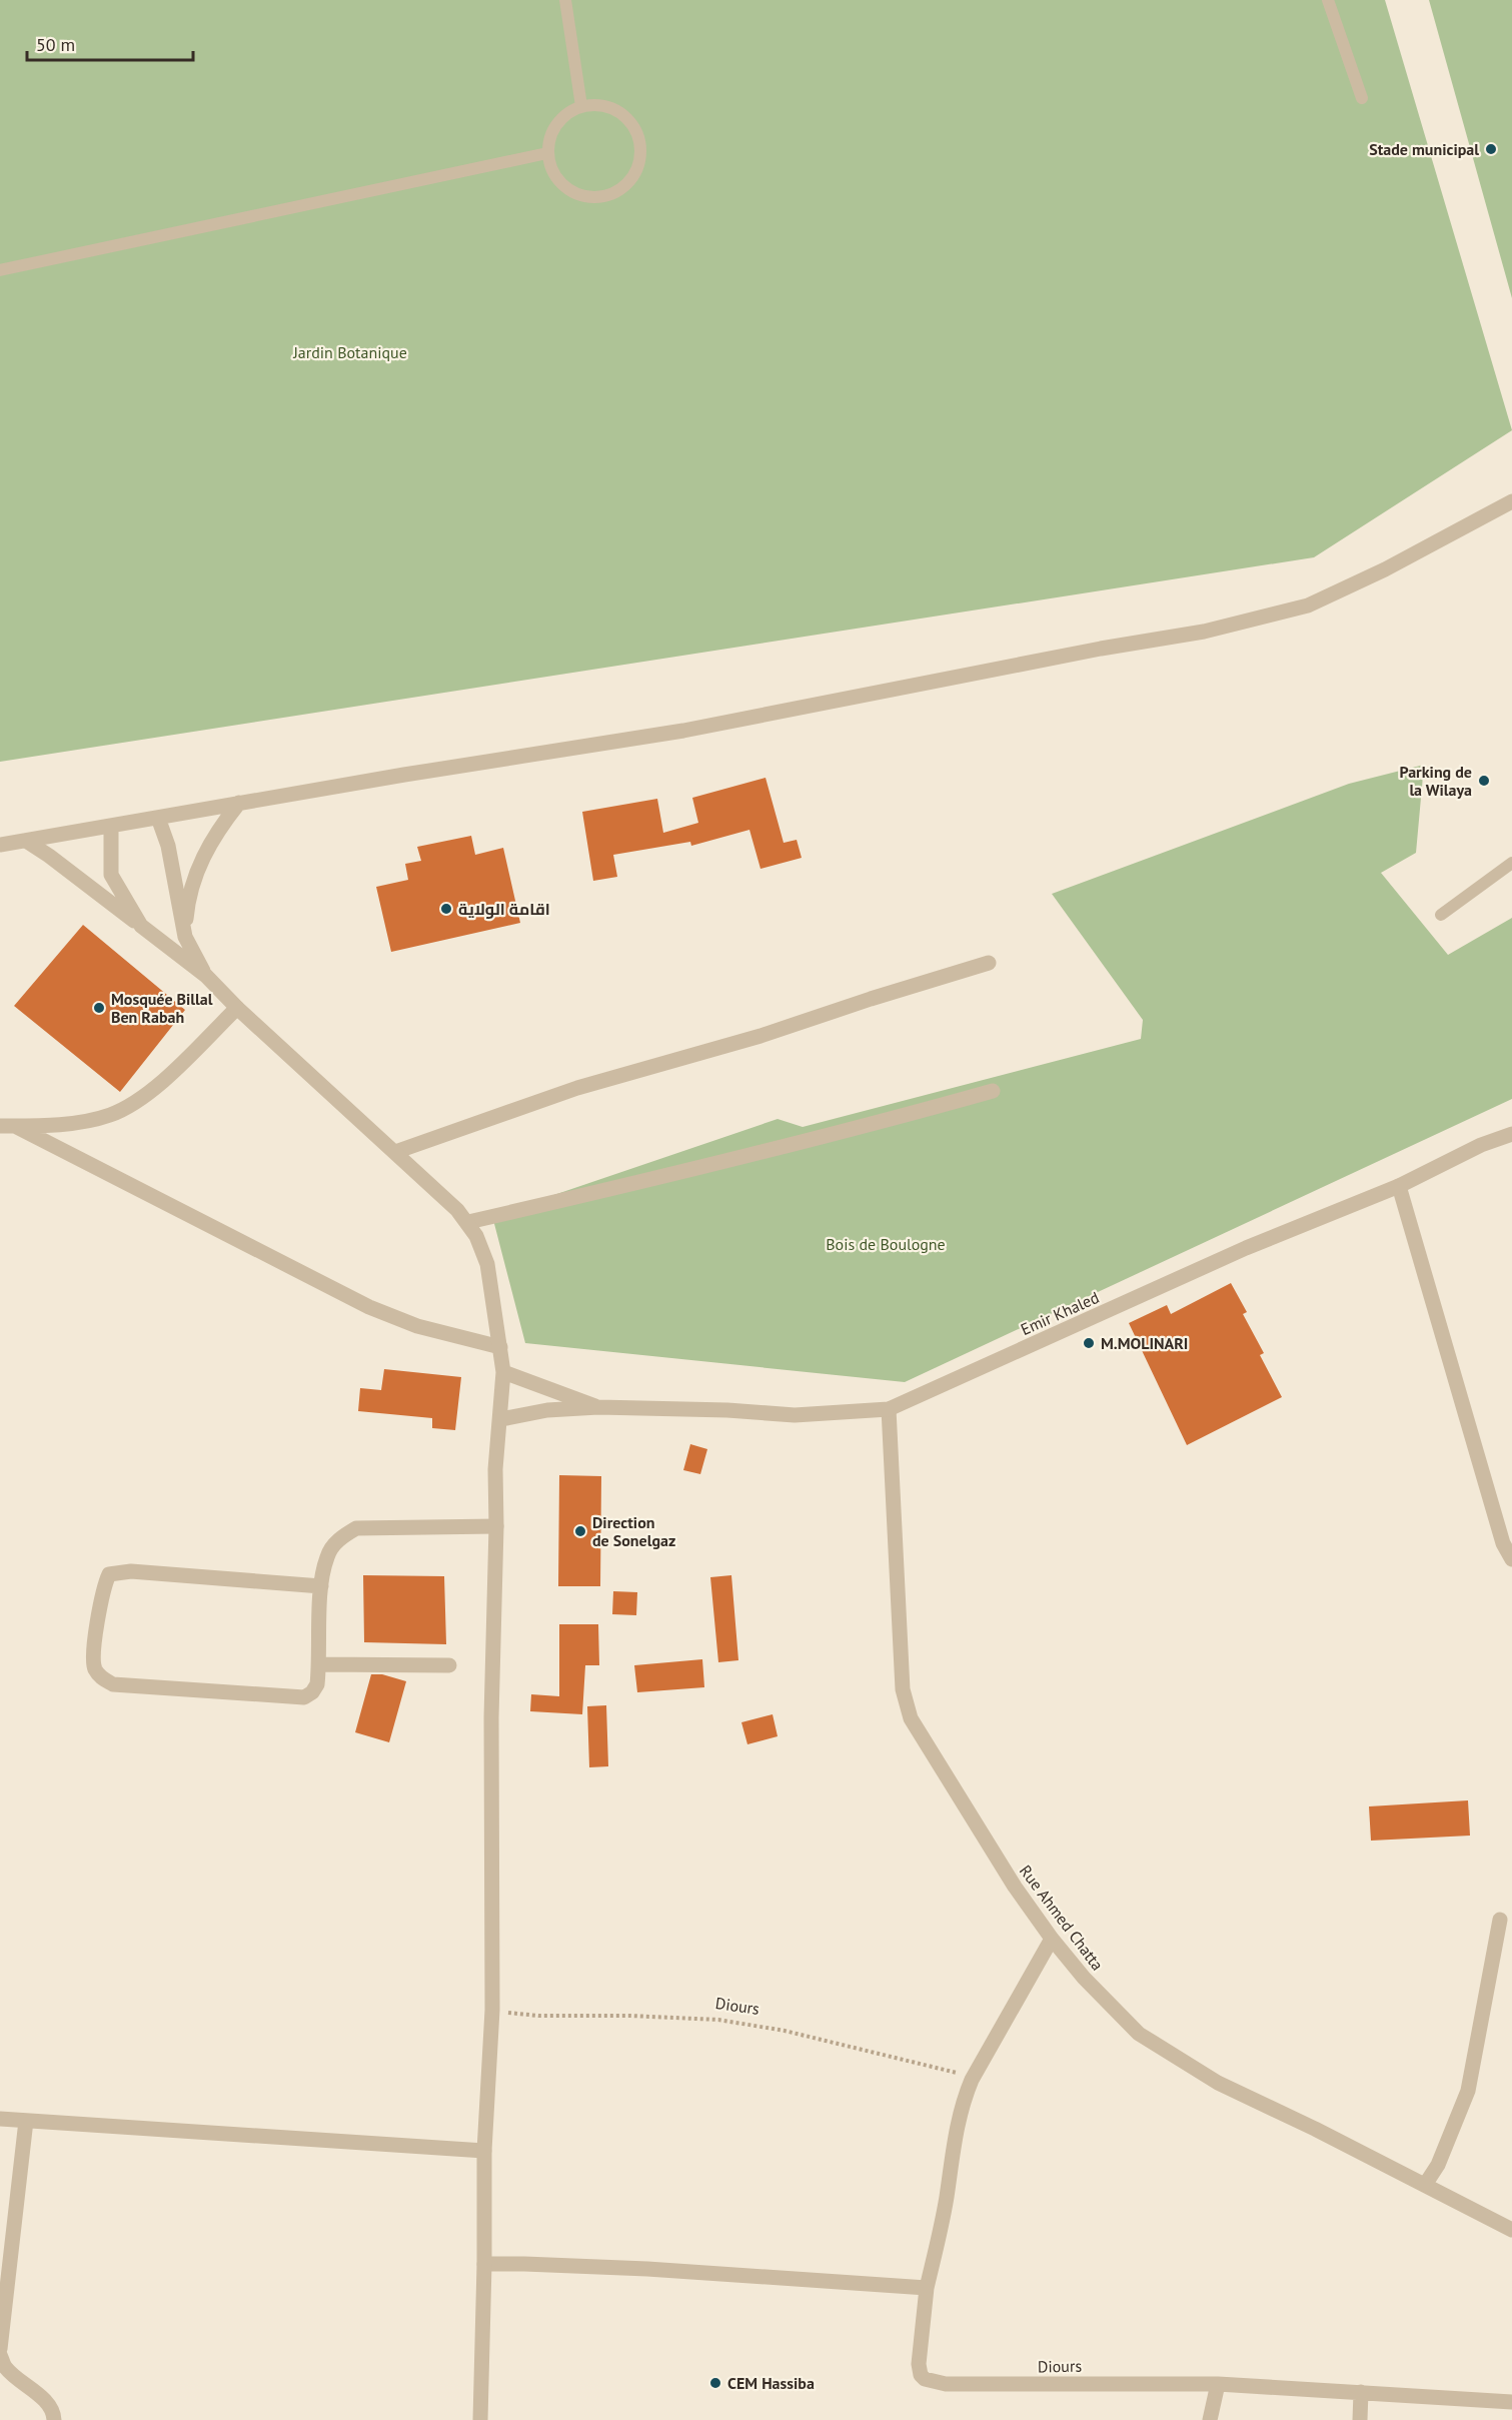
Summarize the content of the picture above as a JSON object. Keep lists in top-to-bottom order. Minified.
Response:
{"streets":{"street":["Emir Khaled","Rue Ahmed Chatta","Diours"]},"crossings":[["Emir Khaled","Rue Ahmed Chatta"],["Rue Ahmed Chatta","Diours"]],"parks":["Jardin Botanique","Bois de Boulogne"],"places":["Stade municipal","Parking de la Wilaya","اقامة الولاية","Mosquée Billal Ben Rabah","M.MOLINARI","Direction de Sonelgaz","CEM Hassiba"],"scale_bar":"50 m"}
